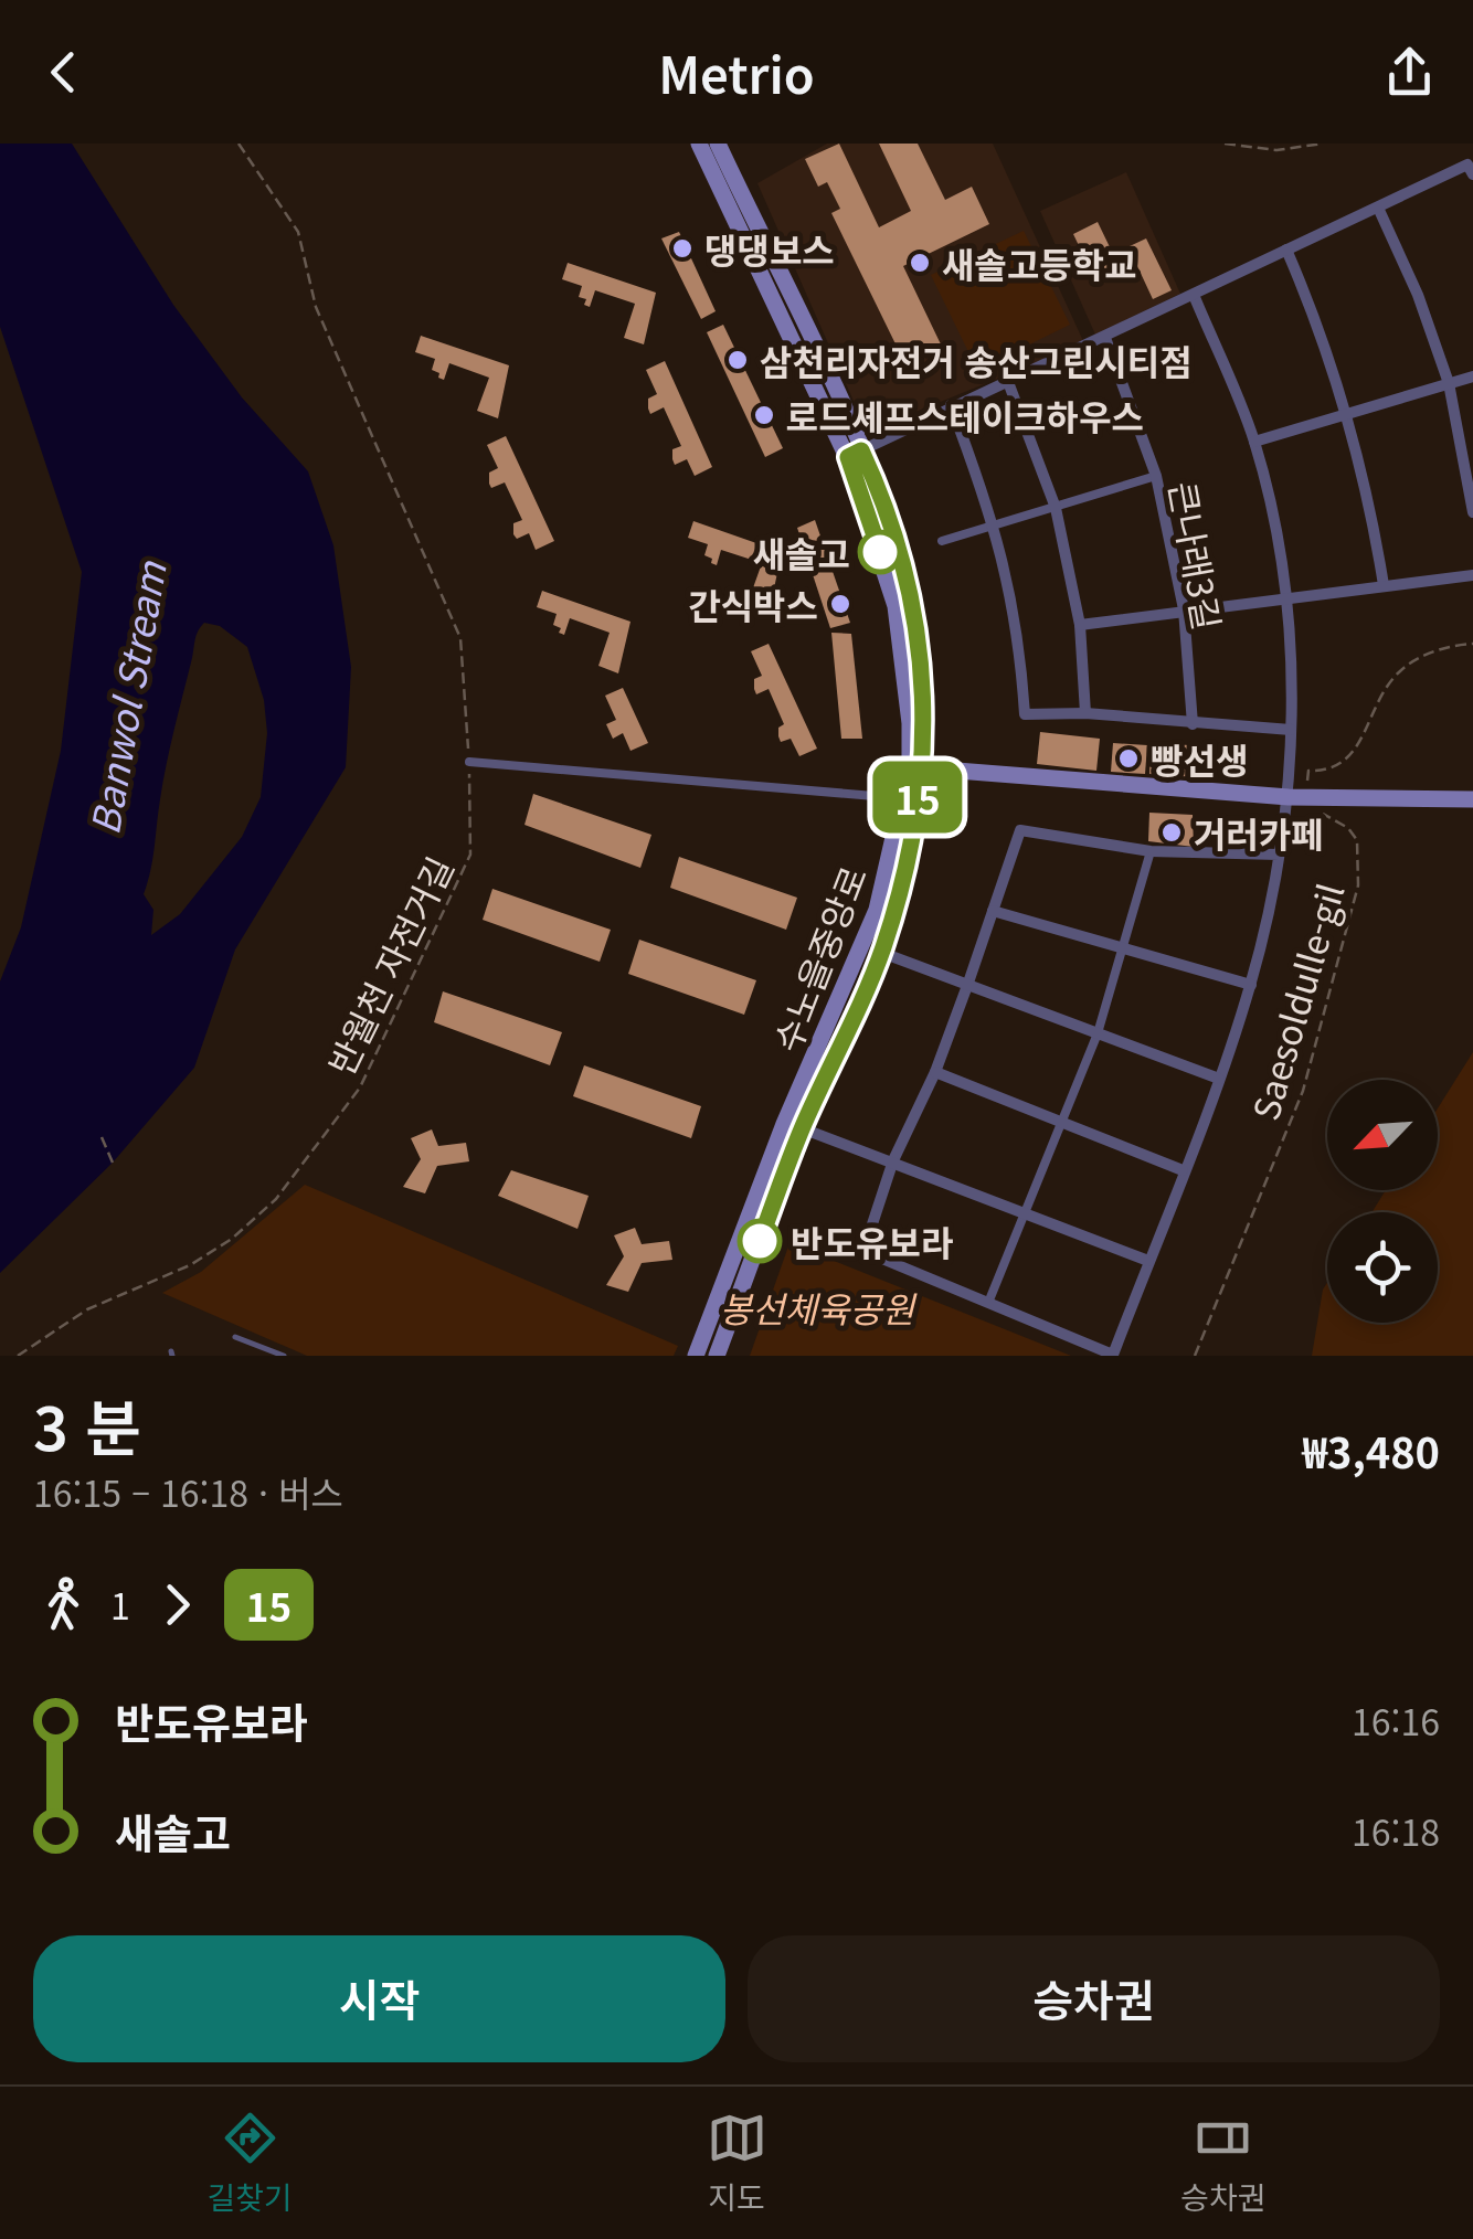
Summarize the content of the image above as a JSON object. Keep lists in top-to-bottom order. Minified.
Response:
{"streets":{"main road":["수노을중앙로"],"street":["큰나래3길"],"path":["반월천 자전거길","Saesoldulle-gil"]},"water":["Banwol Stream"],"parks":["봉선체육공원"],"places":["댕댕보스","새솔고등학교","삼천리자전거 송산그린시티점","로드셰프스테이크하우스","새솔고","간식박스","빵선생","거러카페","반도유보라"],"lines":["bus line 15"],"north":"bottom left","page":{"header":"Metrio","on_map":"15","heading":["3 분","16:15 – 16:18 · 버스","₩3,480"],"legs":["1","15"],"list":[{"name":"반도유보라","value":"16:16"},{"name":"새솔고","value":"16:18"}],"buttons":["시작","승차권"],"tabs":["길찾기","지도","승차권"]}}
